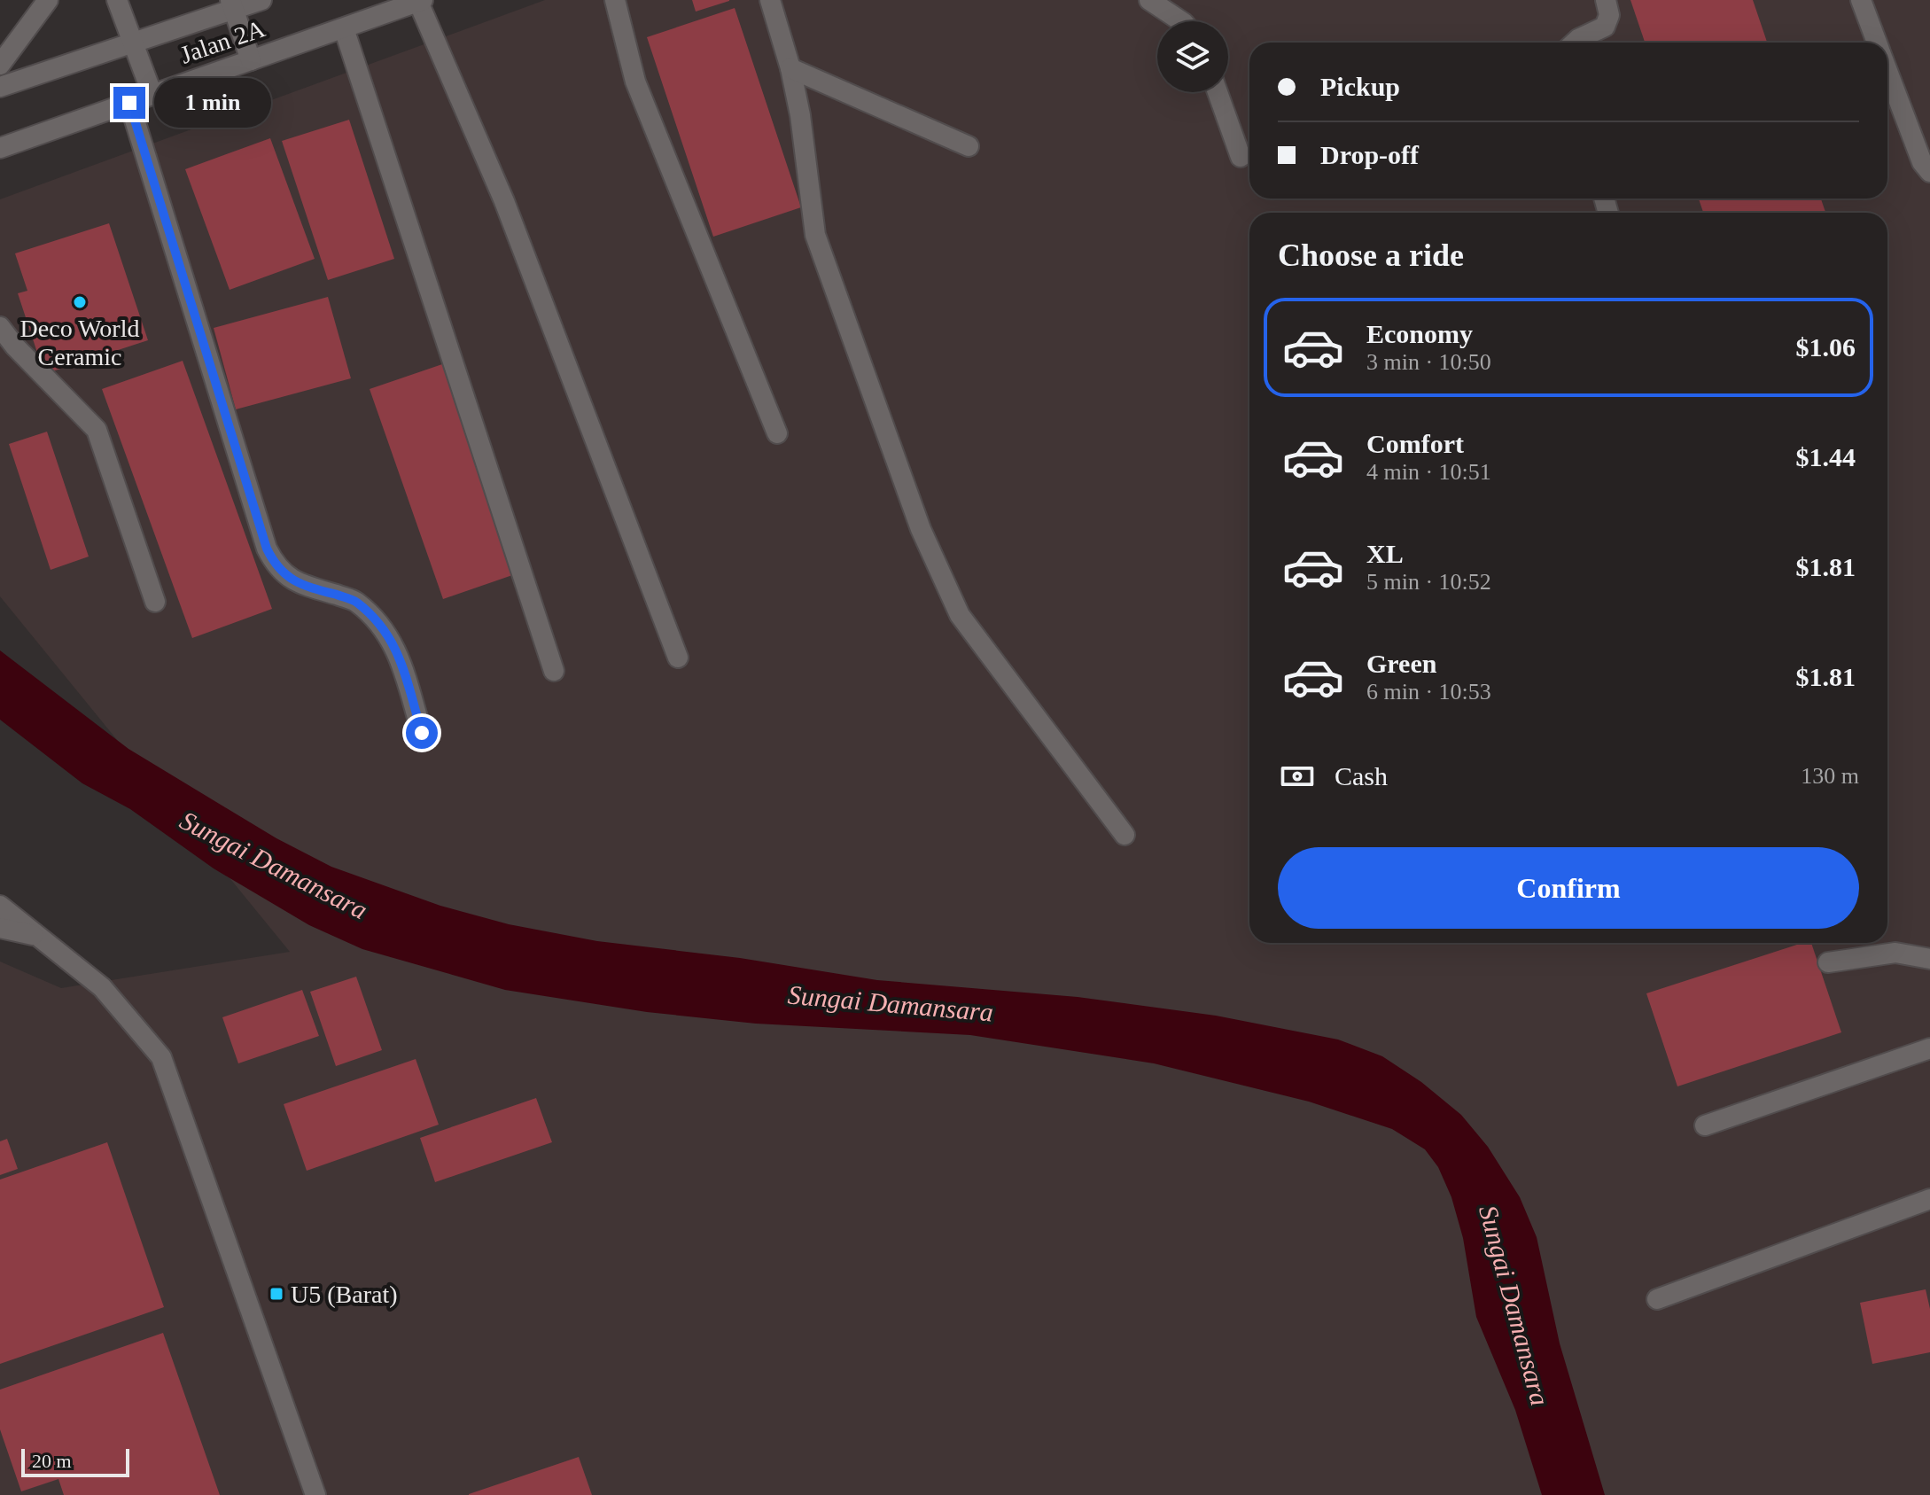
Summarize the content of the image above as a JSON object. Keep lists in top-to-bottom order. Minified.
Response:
{"streets":{"street":["Jalan 2A"]},"water":["Sungai Damansara"],"places":{"other":["Deco World Ceramic"],"transit":["U5 (Barat)"]},"scale_bar":"20 m","page":{"banner":["Pickup","Drop-off"],"bubble":"1 min","heading":"Choose a ride","list":[{"name":"Economy","note":"3 min · 10:50","value":"$1.06"},{"name":"Comfort","note":"4 min · 10:51","value":"$1.44"},{"name":"XL","note":"5 min · 10:52","value":"$1.81"},{"name":"Green","note":"6 min · 10:53","value":"$1.81"}],"pay":["Cash","130 m"],"buttons":"Confirm","scale":"20 m"}}
